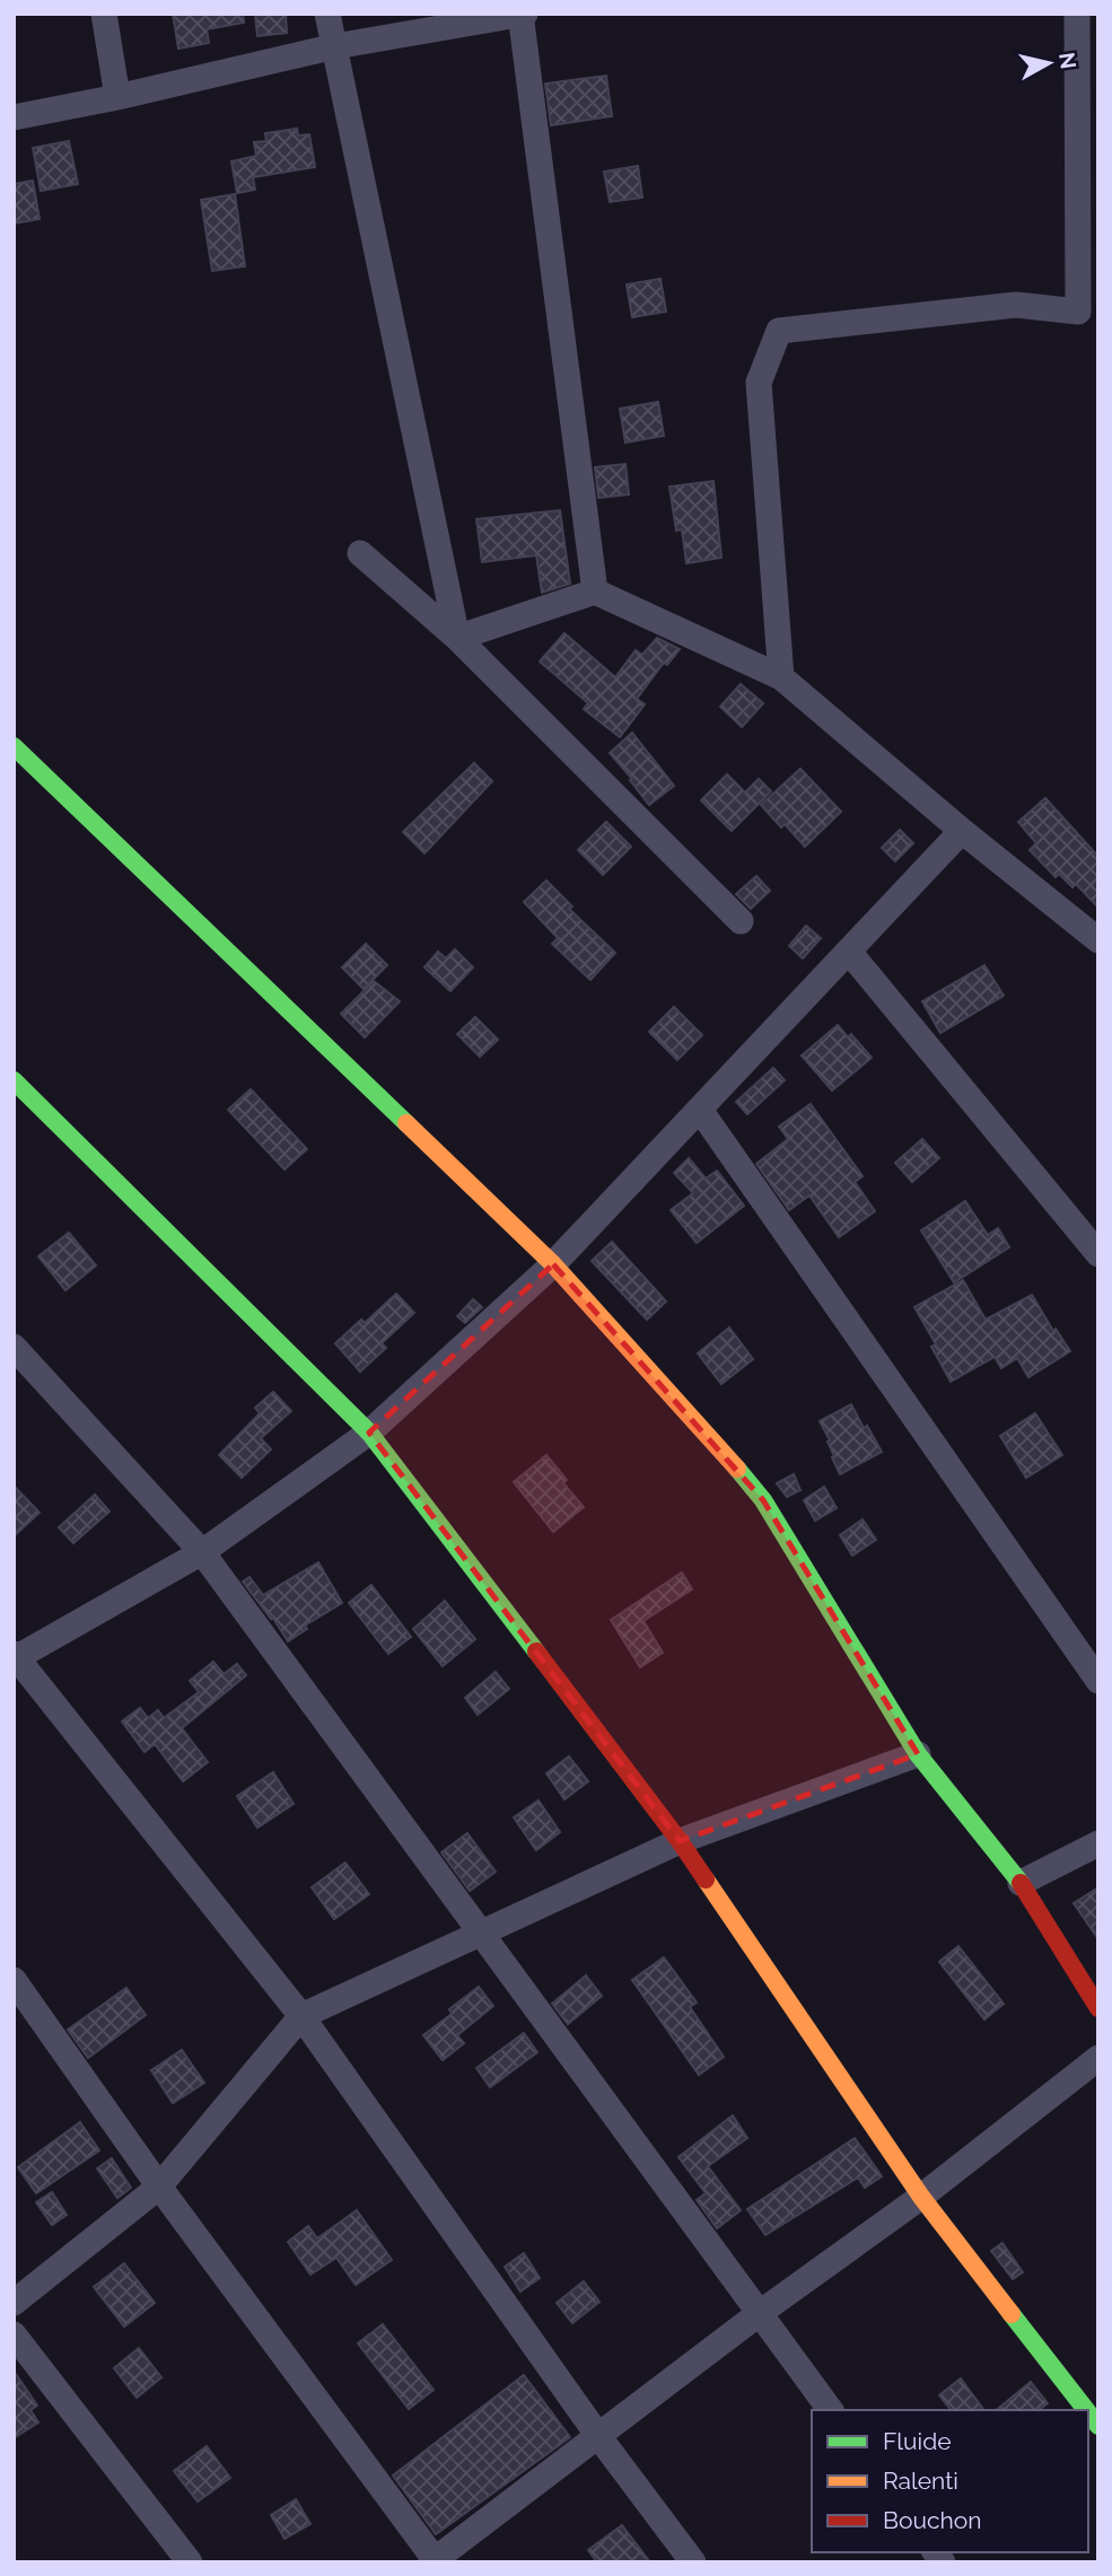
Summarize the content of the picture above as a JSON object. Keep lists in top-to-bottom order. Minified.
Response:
{"legend":["Fluide","Ralenti","Bouchon"],"north":"right"}
